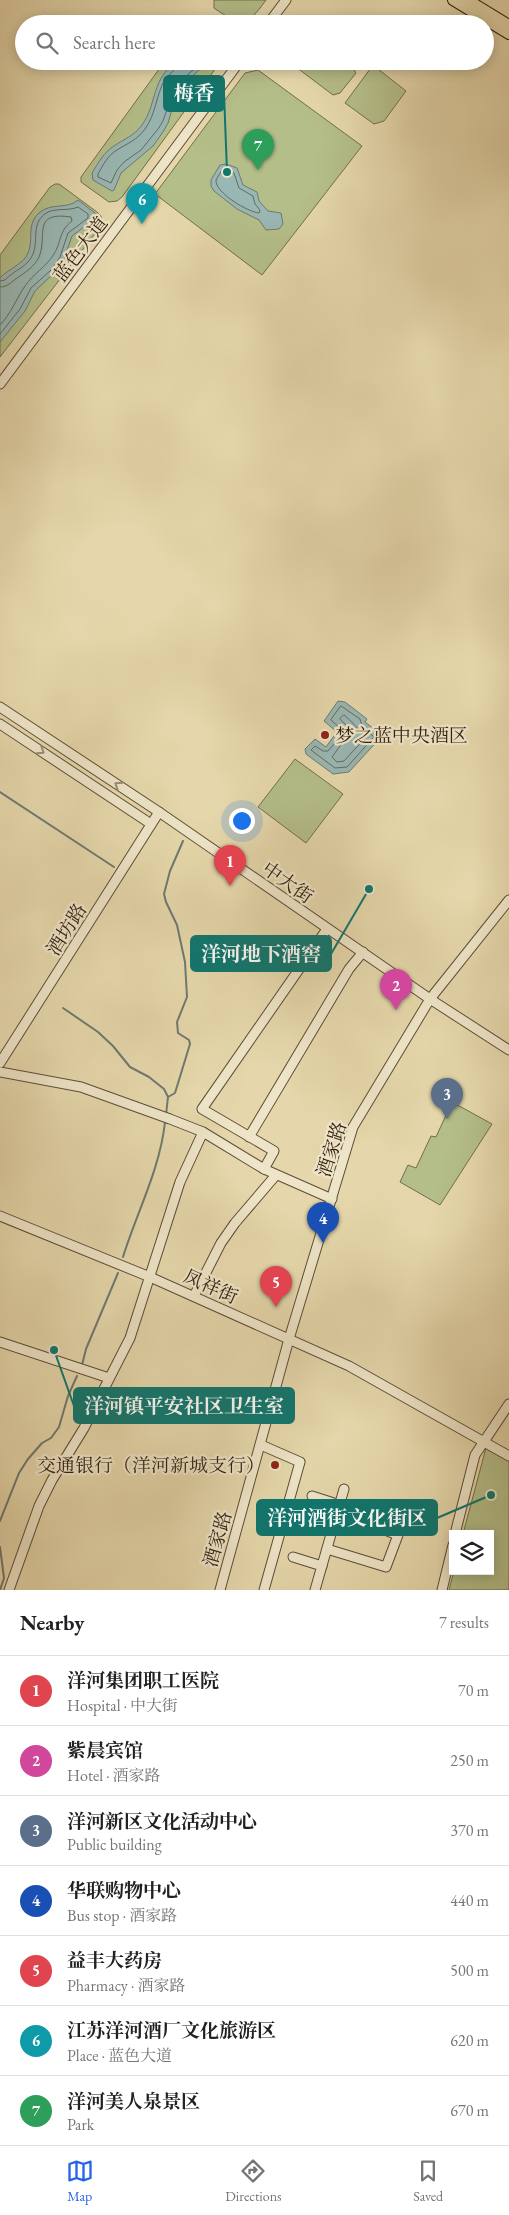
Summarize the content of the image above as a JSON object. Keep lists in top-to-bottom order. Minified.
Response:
{"streets":{"street":["蓝色大道","中大街","酒坊路","酒家路","凤祥街"]},"crossings":[["中大街","酒坊路"],["中大街","酒家路"],["酒家路","凤祥街"]],"places":["梅香","梦之蓝中央酒区","洋河地下酒窖","洋河镇平安社区卫生室","交通银行（洋河新城支行）","洋河酒街文化街区"],"page":{"search":"Search here","pins":["7","6","1","2","3","4","5"],"heading":["Nearby","7 results"],"list":[{"mark":"1","name":"洋河集团职工医院","note":"Hospital · 中大街","value":"70 m"},{"mark":"2","name":"紫晨宾馆","note":"Hotel · 酒家路","value":"250 m"},{"mark":"3","name":"洋河新区文化活动中心","note":"Public building","value":"370 m"},{"mark":"4","name":"华联购物中心","note":"Bus stop · 酒家路","value":"440 m"},{"mark":"5","name":"益丰大药房","note":"Pharmacy · 酒家路","value":"500 m"},{"mark":"6","name":"江苏洋河酒厂文化旅游区","note":"Place · 蓝色大道","value":"620 m"},{"mark":"7","name":"洋河美人泉景区","note":"Park","value":"670 m"}],"nav":["Map","Directions","Saved"]}}
